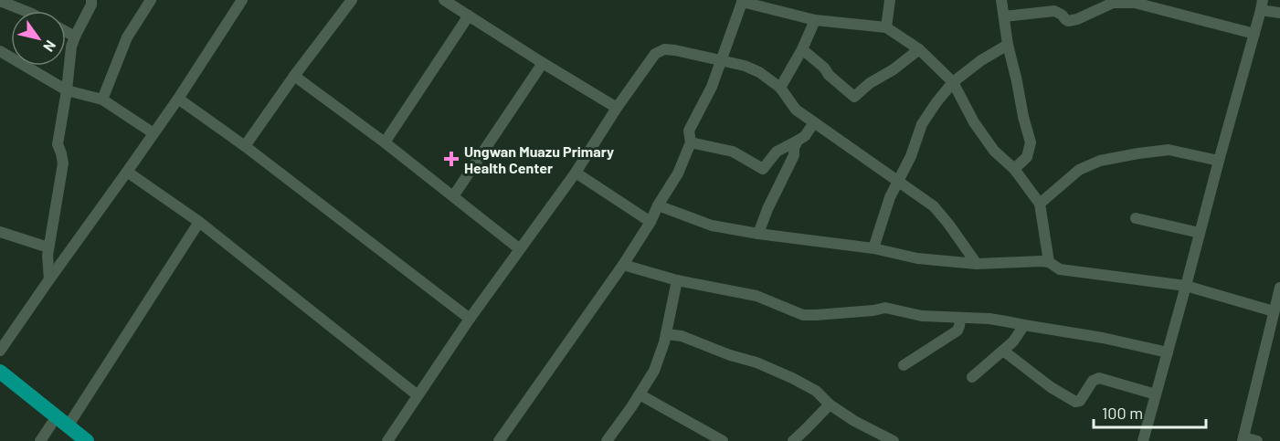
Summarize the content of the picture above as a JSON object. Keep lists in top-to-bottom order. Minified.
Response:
{"places":{"health":["Ungwan Muazu Primary Health Center"]},"scale_bar":"100 m","north":"bottom right"}
